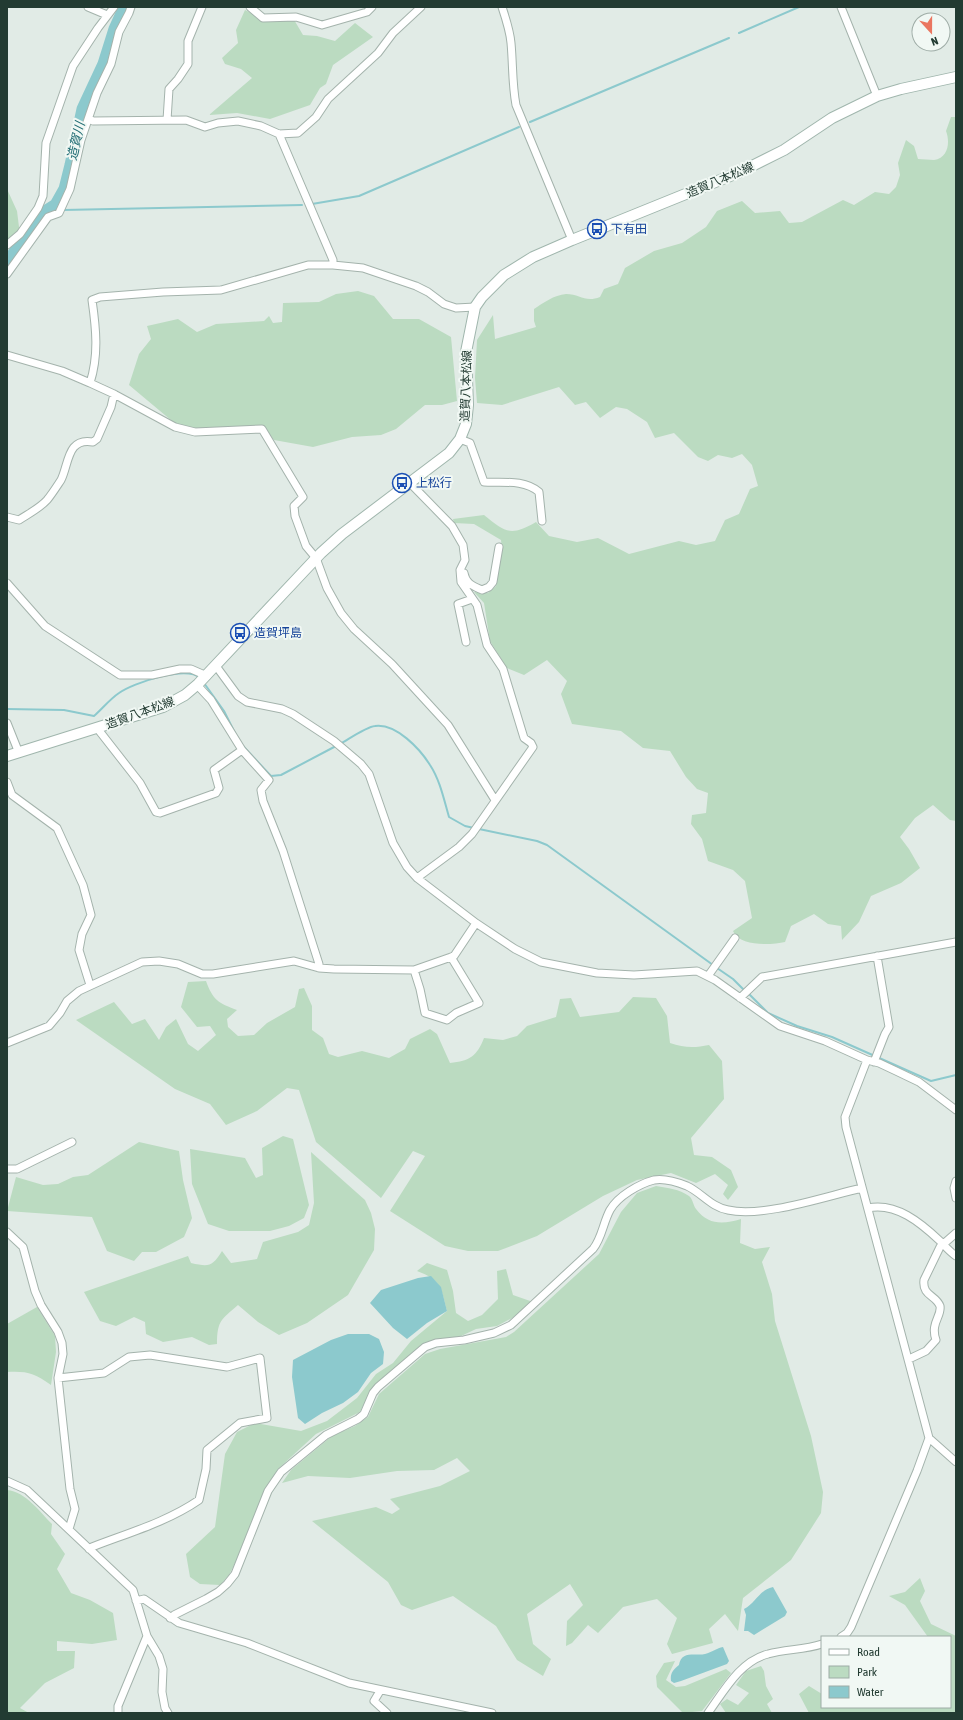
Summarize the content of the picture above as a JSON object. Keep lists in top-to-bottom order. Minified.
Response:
{"streets":{"main road":["造賀八本松線"]},"water":["造賀川"],"places":{"bus stop":["下有田","上松行","造賀坪島"]},"legend":["Road","Park","Water"],"north":"bottom"}
